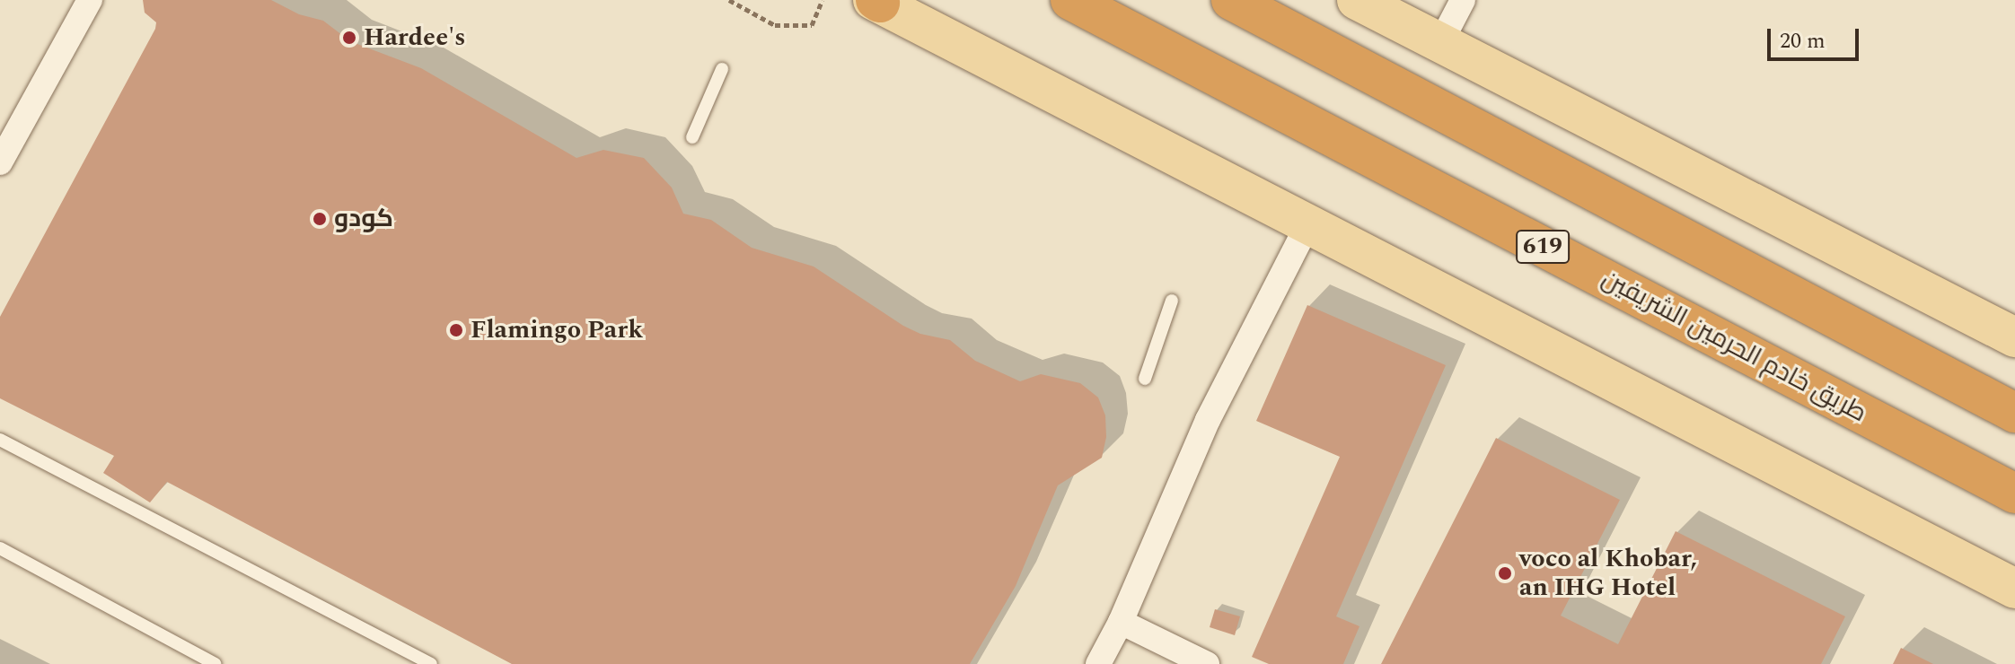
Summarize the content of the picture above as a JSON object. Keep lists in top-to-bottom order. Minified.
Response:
{"streets":{"highway":["619","طريق خادم الحرمين الشريفين"]},"places":["Hardee's","كودو","Flamingo Park","voco al Khobar, an IHG Hotel"],"scale_bar":"20 m"}
